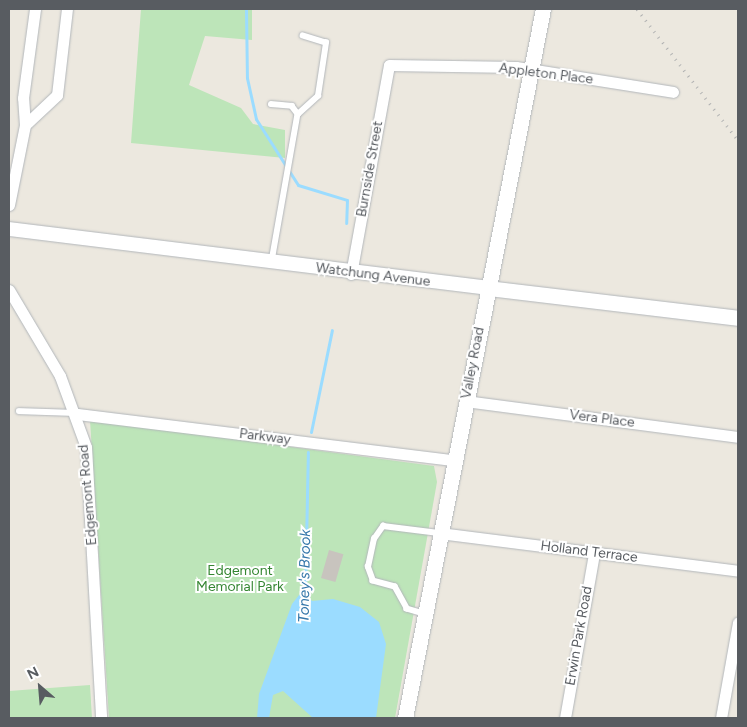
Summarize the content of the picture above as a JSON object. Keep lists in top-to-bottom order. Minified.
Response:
{"streets":{"main road":["Watchung Avenue","Valley Road"],"street":["Appleton Place","Burnside Street","Vera Place","Parkway","Edgemont Road","Holland Terrace","Erwin Park Road"]},"crossings":[["Appleton Place","Burnside Street"],["Appleton Place","Valley Road"],["Burnside Street","Watchung Avenue"],["Watchung Avenue","Valley Road"],["Valley Road","Vera Place"],["Valley Road","Parkway"],["Valley Road","Holland Terrace"],["Parkway","Edgemont Road"],["Holland Terrace","Erwin Park Road"]],"water":["Toney's Brook"],"parks":["Edgemont Memorial Park"],"north":"top left"}
